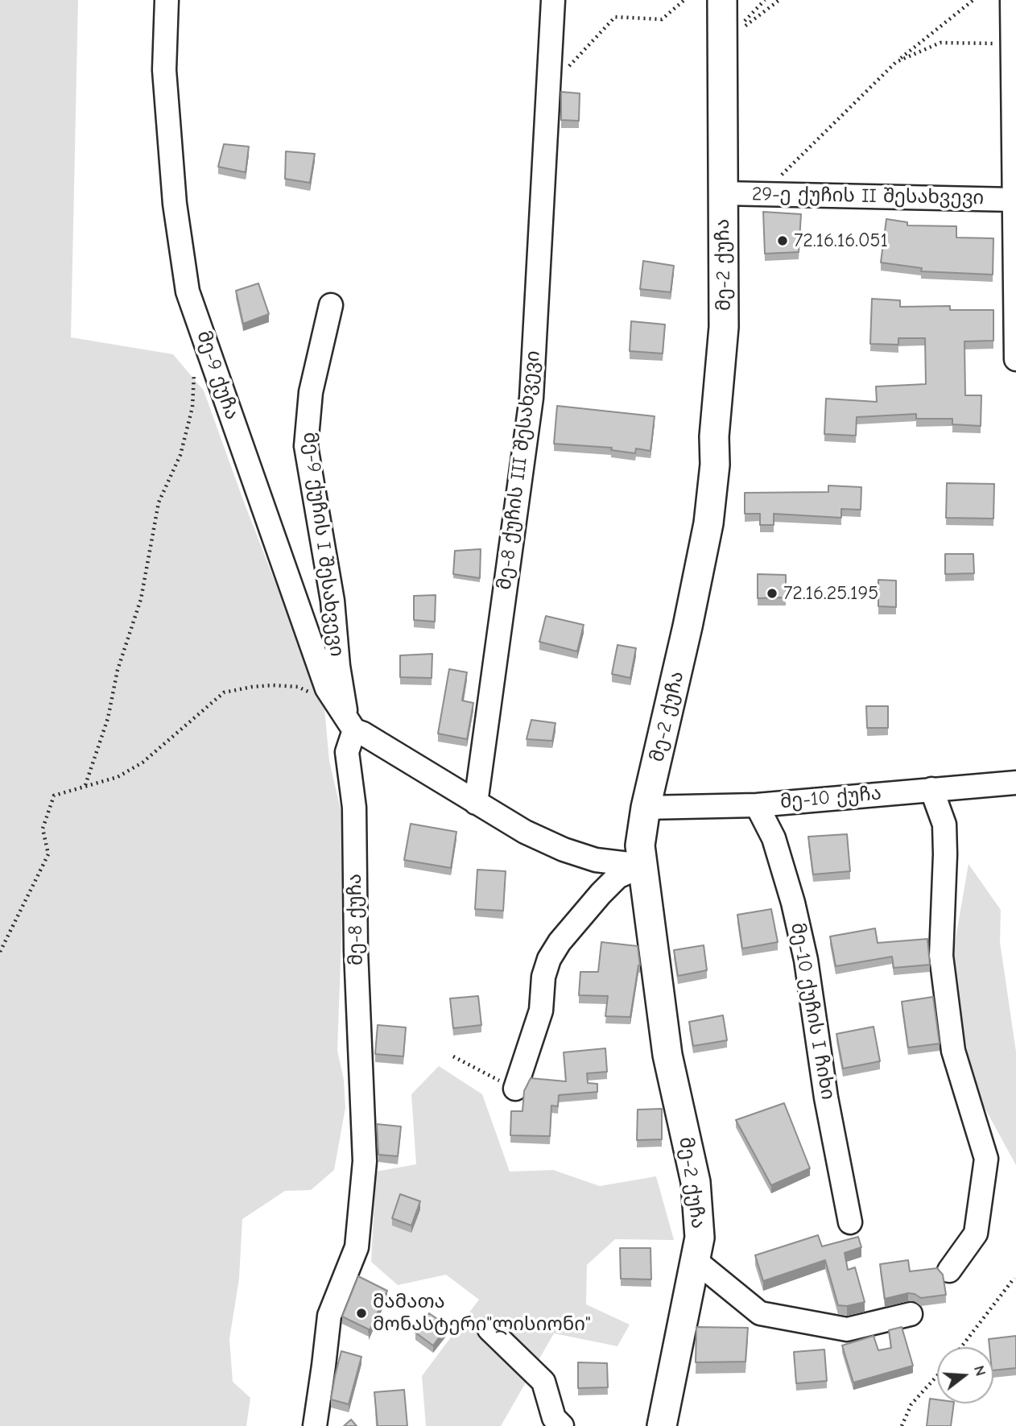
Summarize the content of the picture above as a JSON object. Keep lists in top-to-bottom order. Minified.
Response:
{"streets":{"main road":["მე-2 ქუჩა"],"street":["29-ე ქუჩის II შესახვევი","მე-9 ქუჩა","მე-8 ქუჩის III შესახვევი","მე-9 ქუჩის I შესახვევი","მე-10 ქუჩა","მე-8 ქუჩა","მე-10 ქუჩის I ჩიხი"]},"crossings":[["29-ე ქუჩის II შესახვევი","მე-2 ქუჩა"],["მე-2 ქუჩა","მე-10 ქუჩა"],["მე-9 ქუჩა","მე-9 ქუჩის I შესახვევი"],["მე-9 ქუჩა","მე-8 ქუჩა"],["მე-9 ქუჩის I შესახვევი","მე-8 ქუჩა"],["მე-10 ქუჩა","მე-10 ქუჩის I ჩიხი"]],"places":["72.16.16.051","72.16.25.195","მამათა მონასტერი\"ლისიონი\""],"north":"right"}
